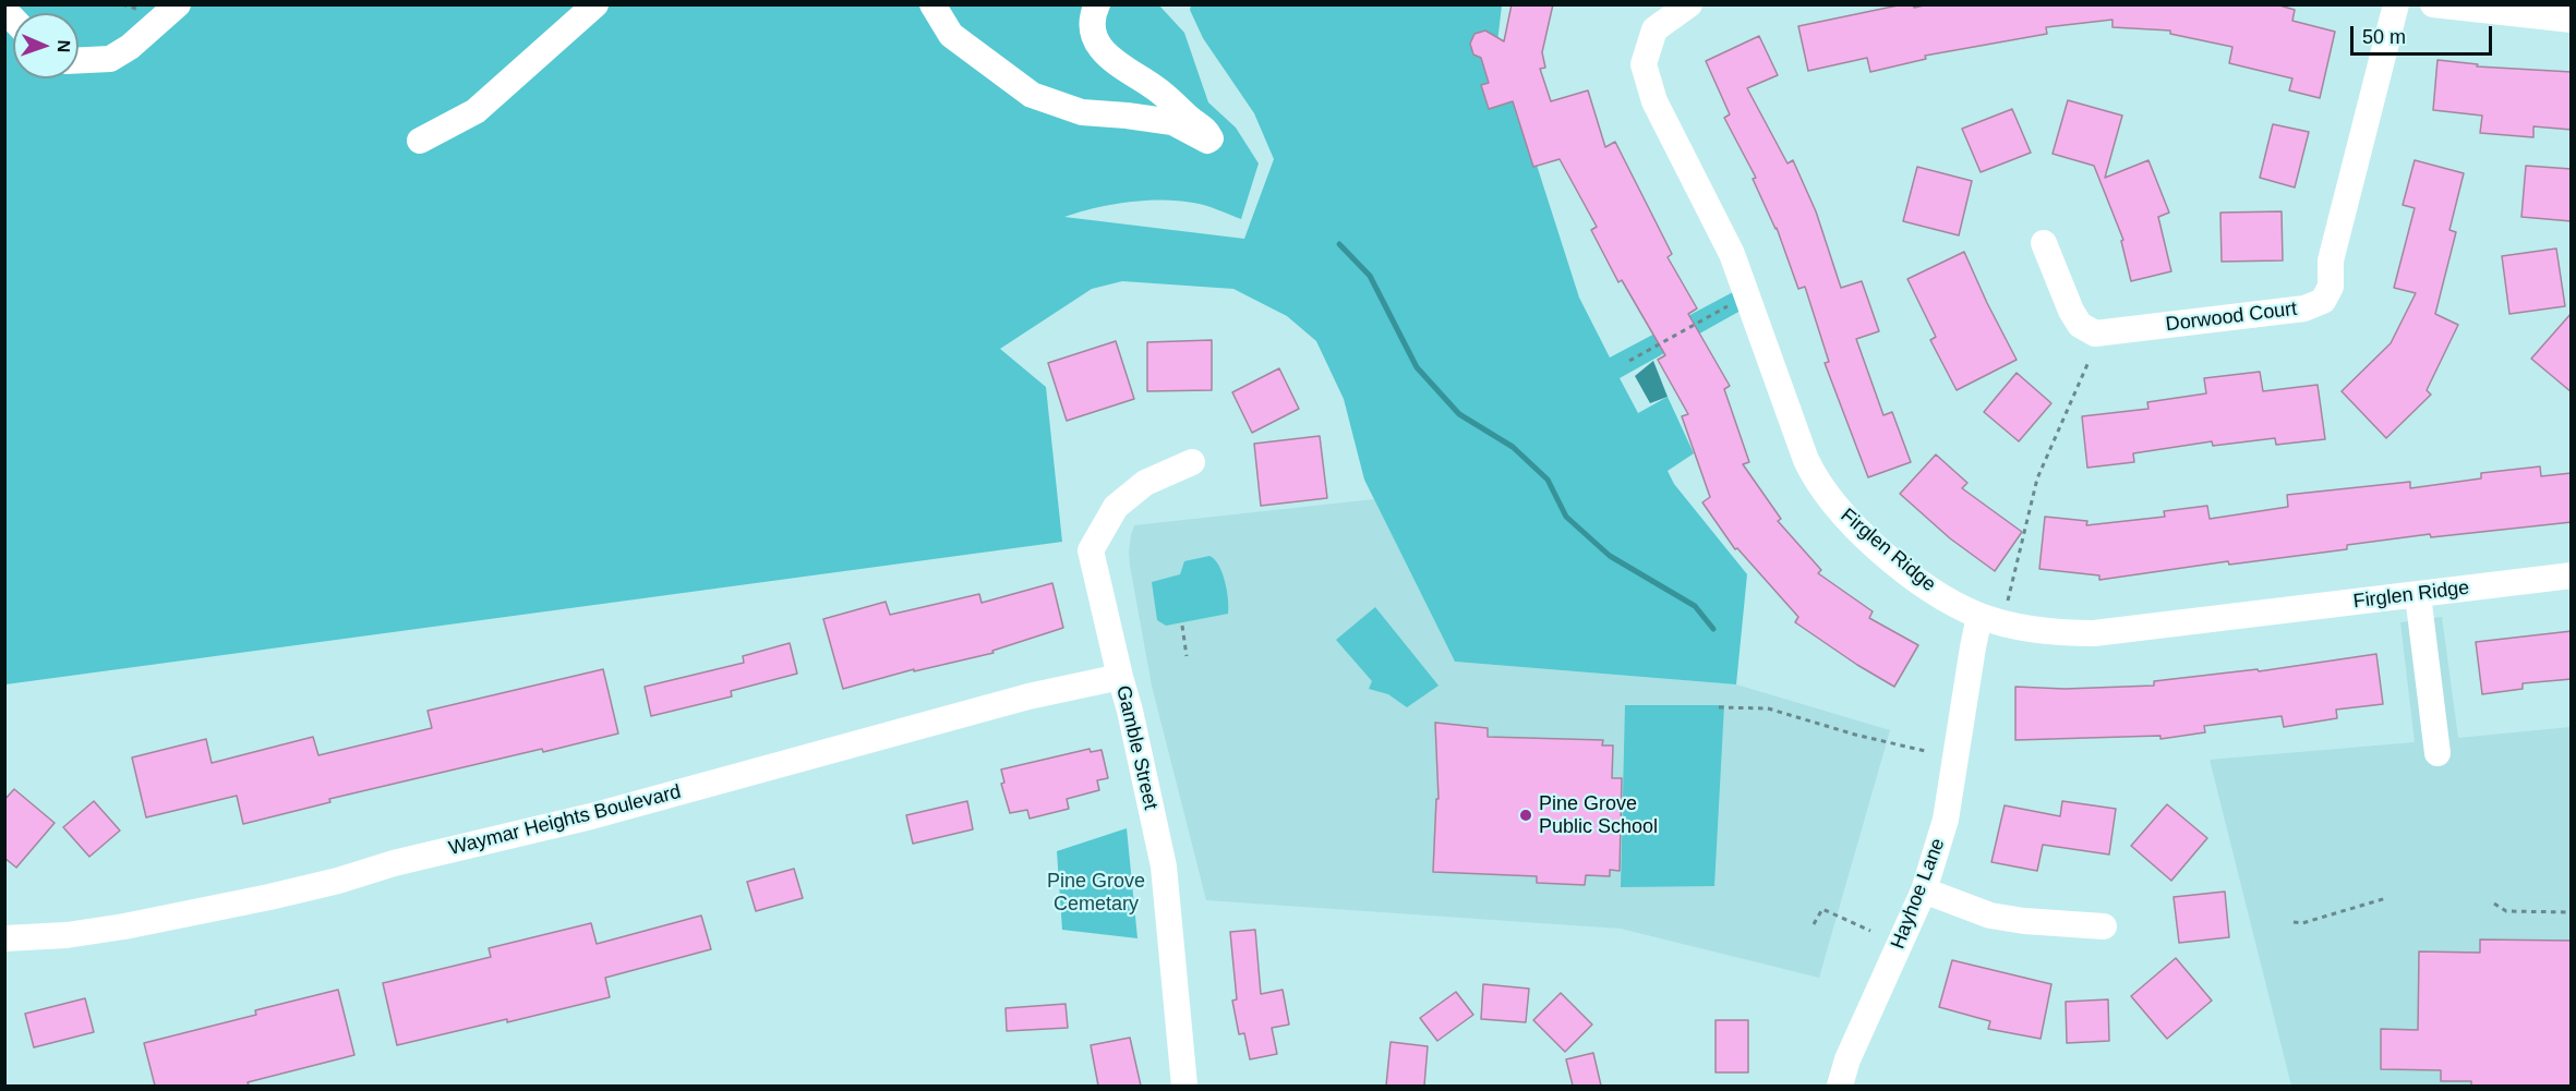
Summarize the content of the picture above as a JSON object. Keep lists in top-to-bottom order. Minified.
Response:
{"streets":{"street":["Dorwood Court","Firglen Ridge","Gamble Street","Waymar Heights Boulevard","Hayhoe Lane"]},"crossings":[["Firglen Ridge","Hayhoe Lane"],["Gamble Street","Waymar Heights Boulevard"]],"parks":["Pine Grove Cemetary"],"places":["Pine Grove Public School"],"scale_bar":"50 m","north":"right"}
